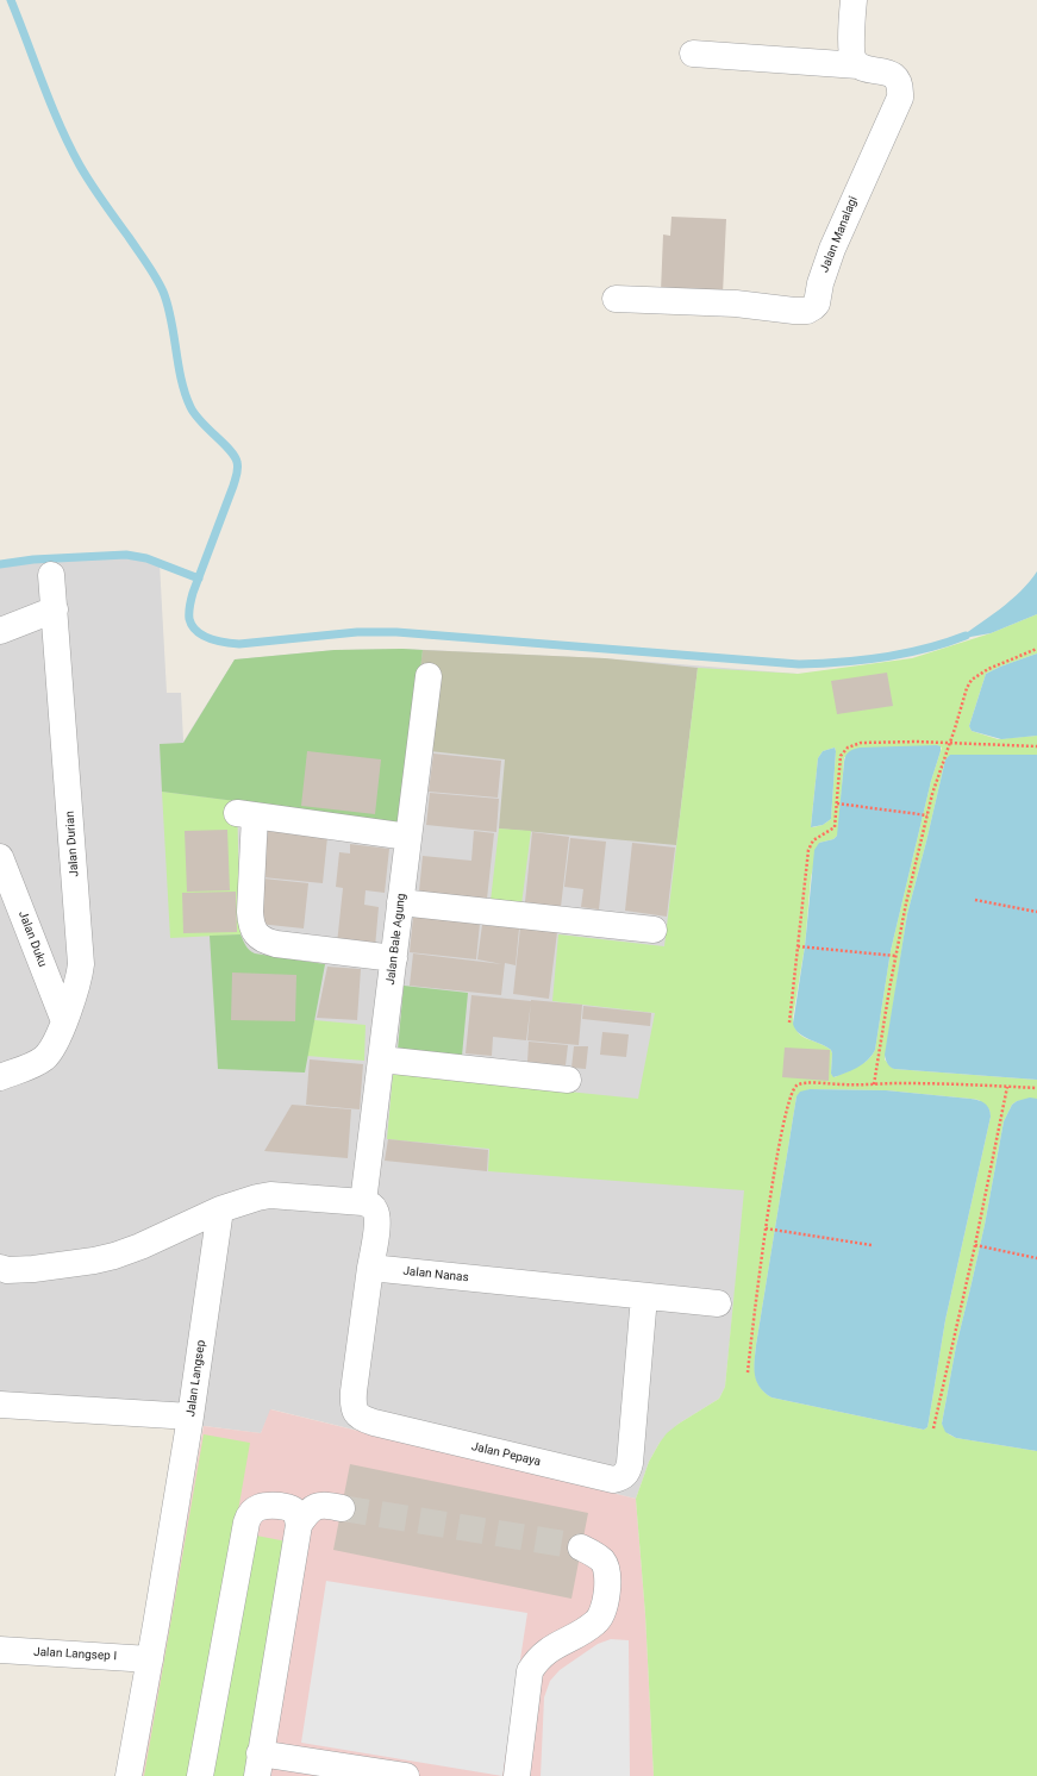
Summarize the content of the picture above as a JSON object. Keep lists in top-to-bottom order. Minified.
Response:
{"streets":{"street":["Jalan Manalagi","Jalan Durian","Jalan Duku","Jalan Bale Agung","Jalan Nanas","Jalan Langsep","Jalan Pepaya","Jalan Langsep I"]},"crossings":[["Jalan Durian","Jalan Duku"],["Jalan Nanas","Jalan Pepaya"],["Jalan Langsep","Jalan Langsep I"]]}
